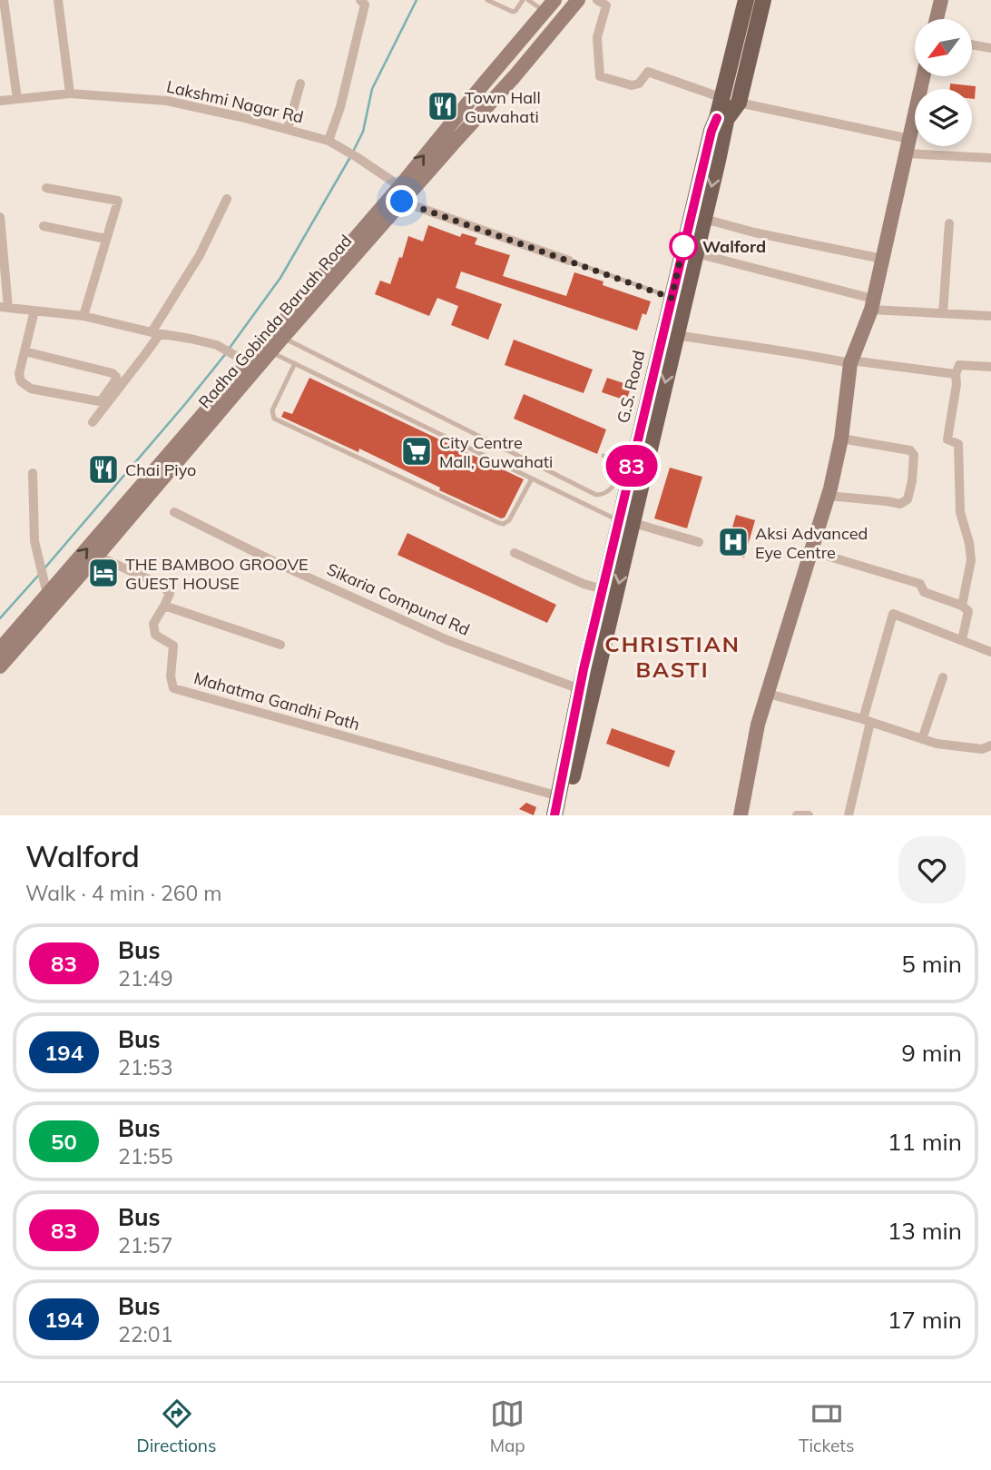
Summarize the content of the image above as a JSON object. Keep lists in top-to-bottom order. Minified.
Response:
{"streets":{"main road":["Radha Gobinda Baruah Road","G.S. Road"],"street":["Lakshmi Nagar Rd","Sikaria Compund Rd","Mahatma Gandhi Path"]},"crossings":[["Lakshmi Nagar Rd","Radha Gobinda Baruah Road"],["G.S. Road","Sikaria Compund Rd"],["G.S. Road","Mahatma Gandhi Path"]],"districts":["CHRISTIAN BASTI"],"places":{"restaurant":["Town Hall Guwahati","Chai Piyo"],"other":["Walford"],"supermarket":["City Centre Mall, Guwahati"],"hospital":["Aksi Advanced Eye Centre"],"hotel":["THE BAMBOO GROOVE GUEST HOUSE"]},"lines":["bus line 83"],"north":"bottom left","page":{"on_map":"83","heading":["Walford","Walk · 4 min · 260 m"],"list":[{"mark":"83","name":"Bus","note":"21:49","value":"5 min"},{"mark":"194","name":"Bus","note":"21:53","value":"9 min"},{"mark":"50","name":"Bus","note":"21:55","value":"11 min"},{"mark":"83","name":"Bus","note":"21:57","value":"13 min"},{"mark":"194","name":"Bus","note":"22:01","value":"17 min"}],"tabs":["Directions","Map","Tickets"]}}
